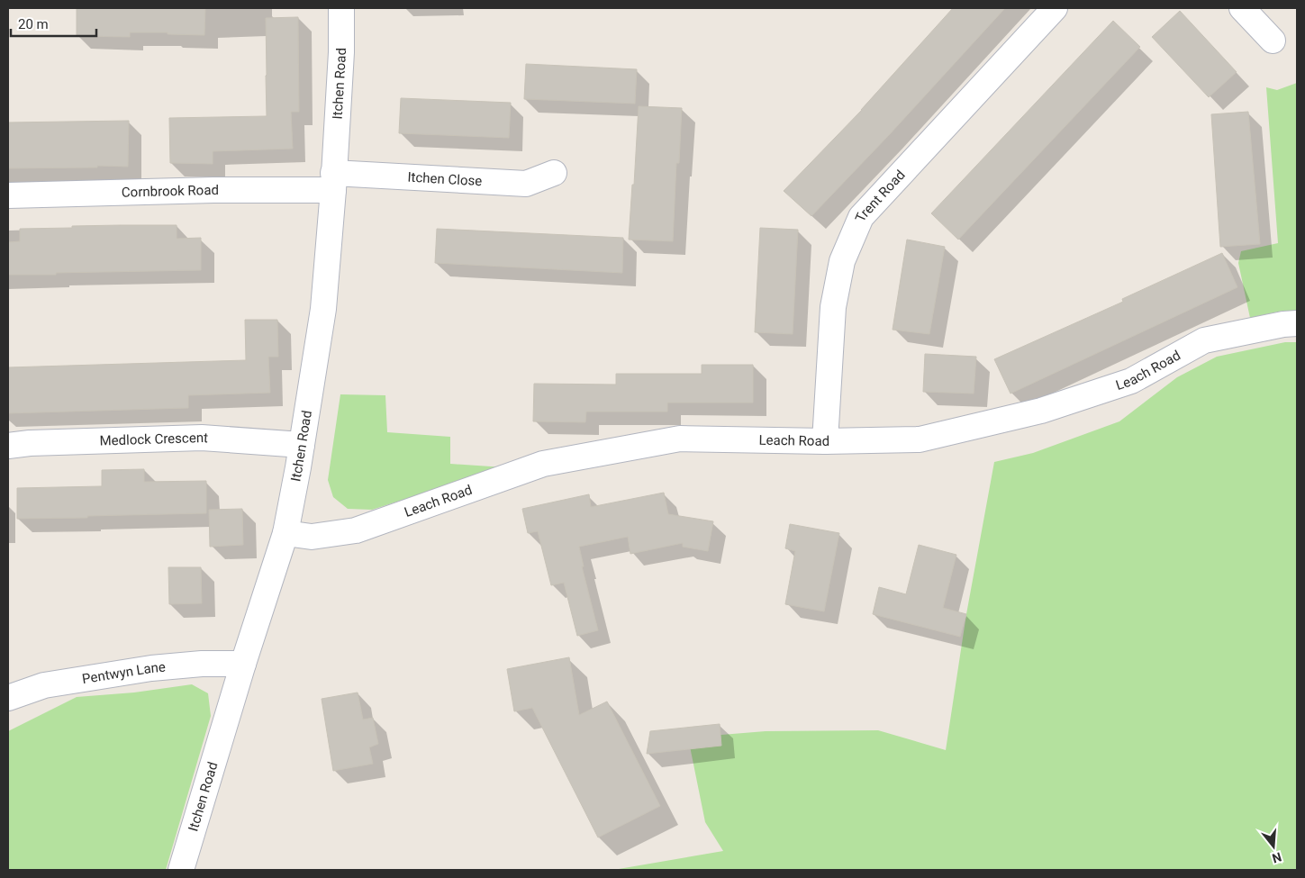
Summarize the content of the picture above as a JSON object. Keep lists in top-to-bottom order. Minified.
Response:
{"streets":{"street":["Itchen Road","Itchen Close","Cornbrook Road","Trent Road","Leach Road","Medlock Crescent","Pentwyn Lane"]},"crossings":[["Itchen Road","Itchen Close"],["Itchen Road","Cornbrook Road"],["Itchen Road","Leach Road"],["Itchen Road","Medlock Crescent"],["Itchen Road","Pentwyn Lane"],["Itchen Close","Cornbrook Road"],["Trent Road","Leach Road"]],"scale_bar":"20 m","north":"bottom"}
